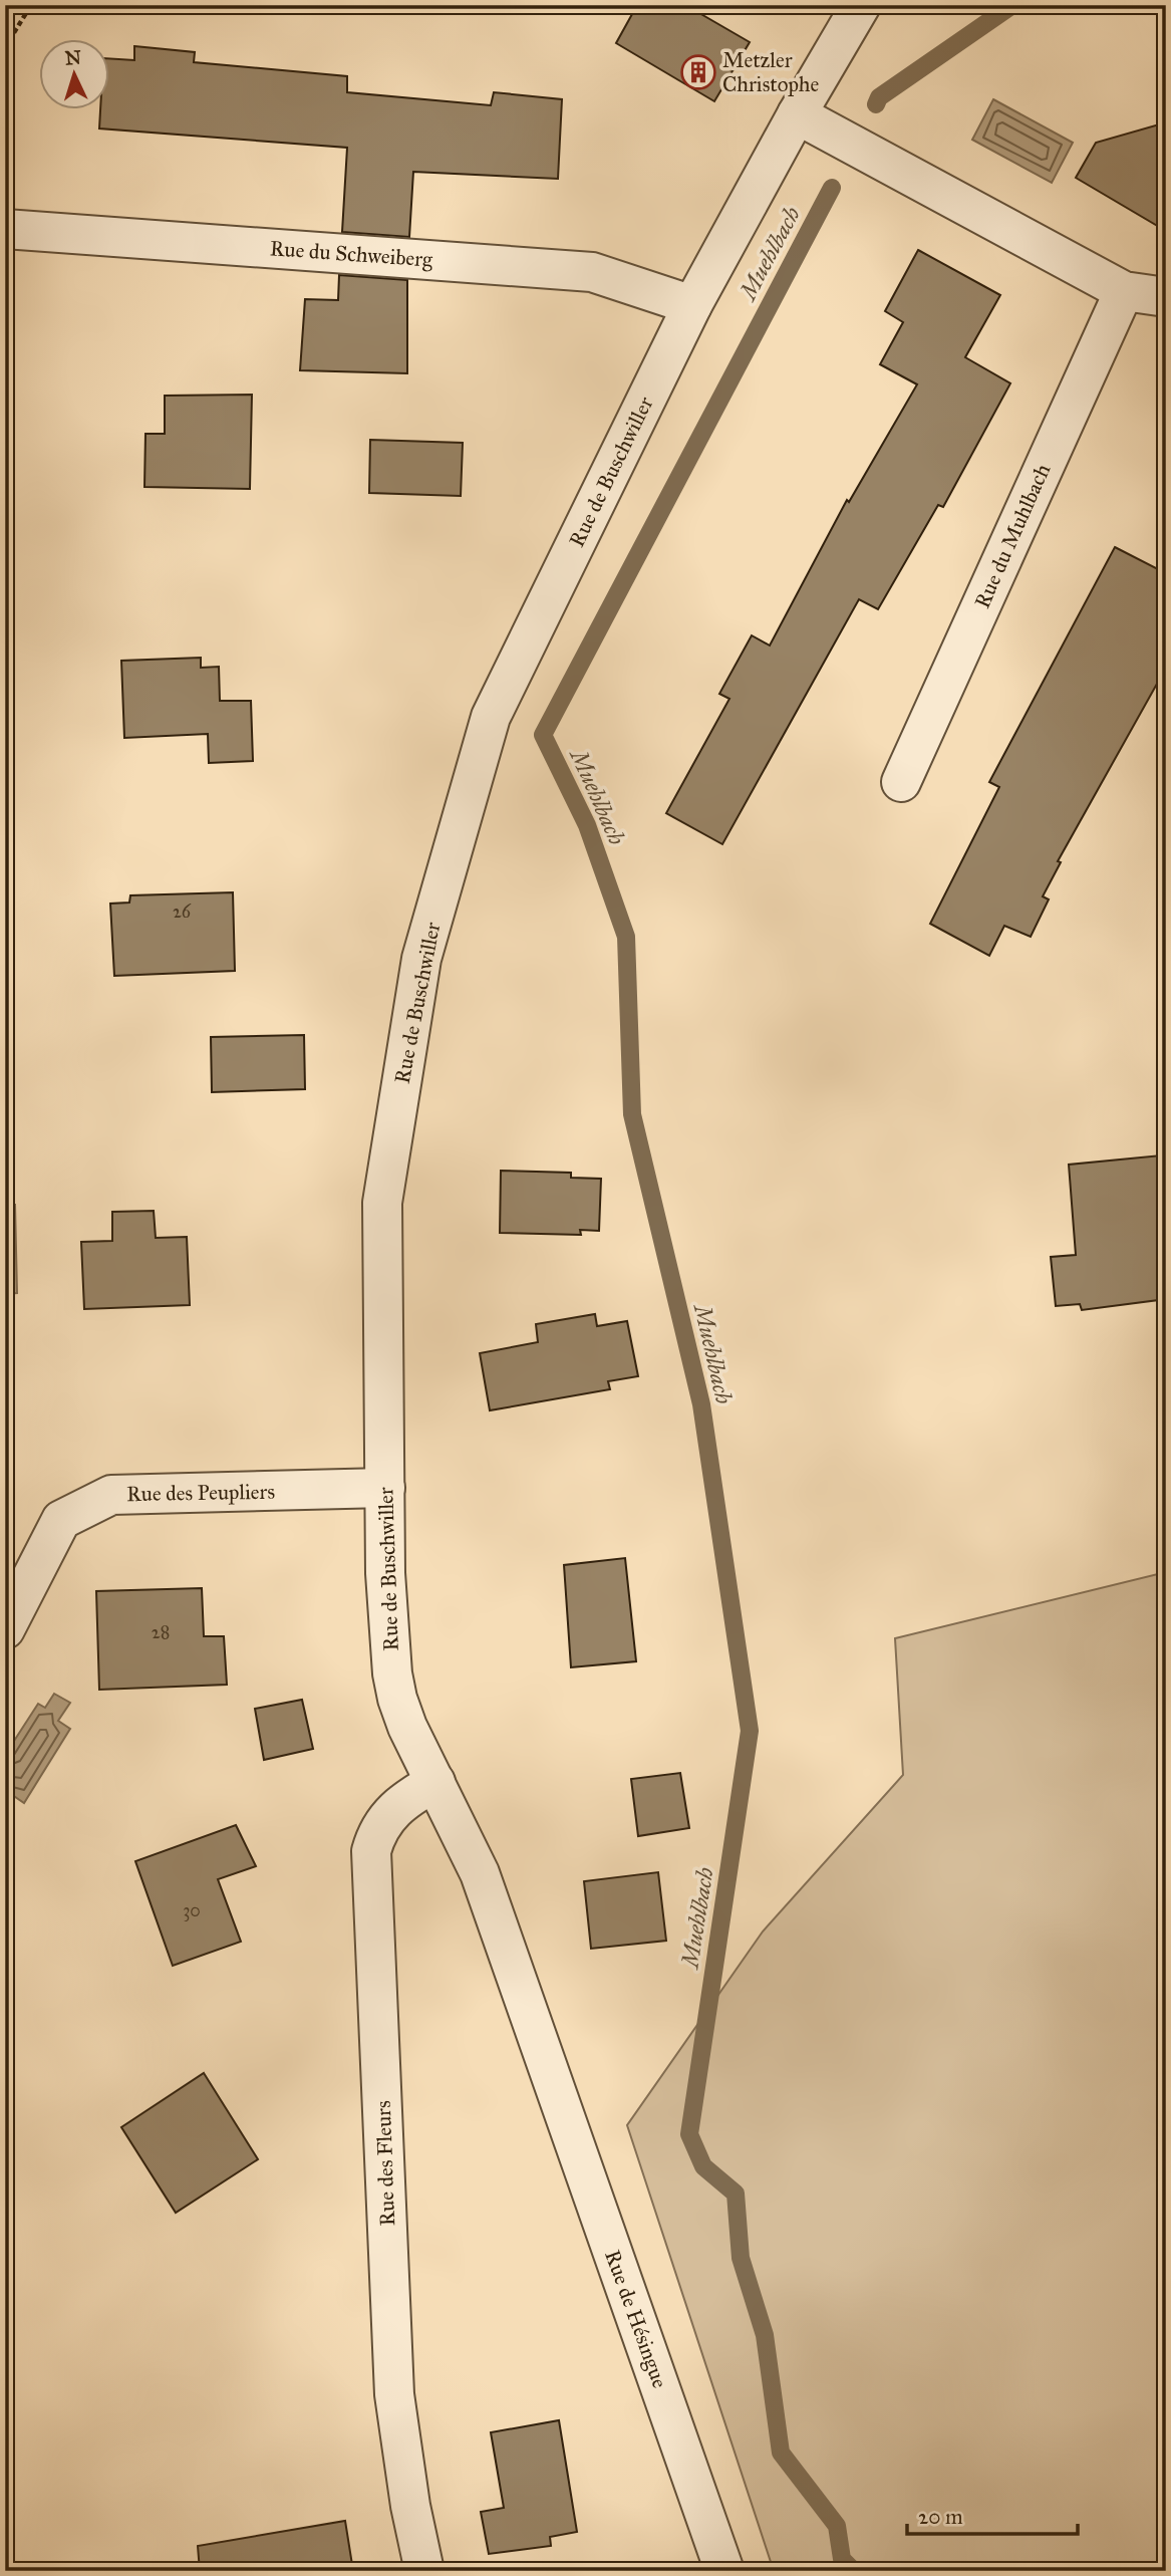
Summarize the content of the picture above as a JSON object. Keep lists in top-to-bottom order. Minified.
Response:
{"streets":{"street":["Rue du Schweiberg","Rue de Buschwiller","Rue du Muhlbach","Rue des Peupliers","Rue des Fleurs","Rue de Hésingue"]},"crossings":[["Rue du Schweiberg","Rue de Buschwiller"],["Rue de Buschwiller","Rue des Peupliers"],["Rue de Buschwiller","Rue des Fleurs"],["Rue de Buschwiller","Rue de Hésingue"]],"water":["Muehlbach"],"places":{"building":["Metzler Christophe"]},"house_numbers":["26","28","30"],"scale_bar":"20 m","north":"top"}
